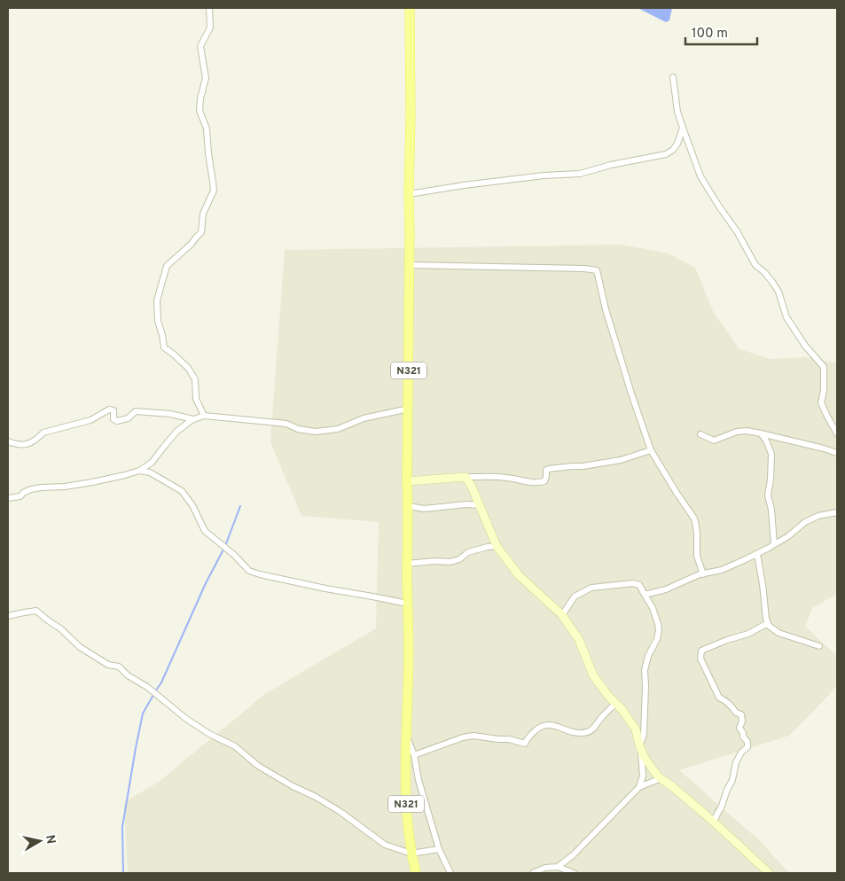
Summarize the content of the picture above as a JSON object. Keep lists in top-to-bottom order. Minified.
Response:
{"streets":{"main road":["N321"]},"scale_bar":"100 m","north":"right"}
